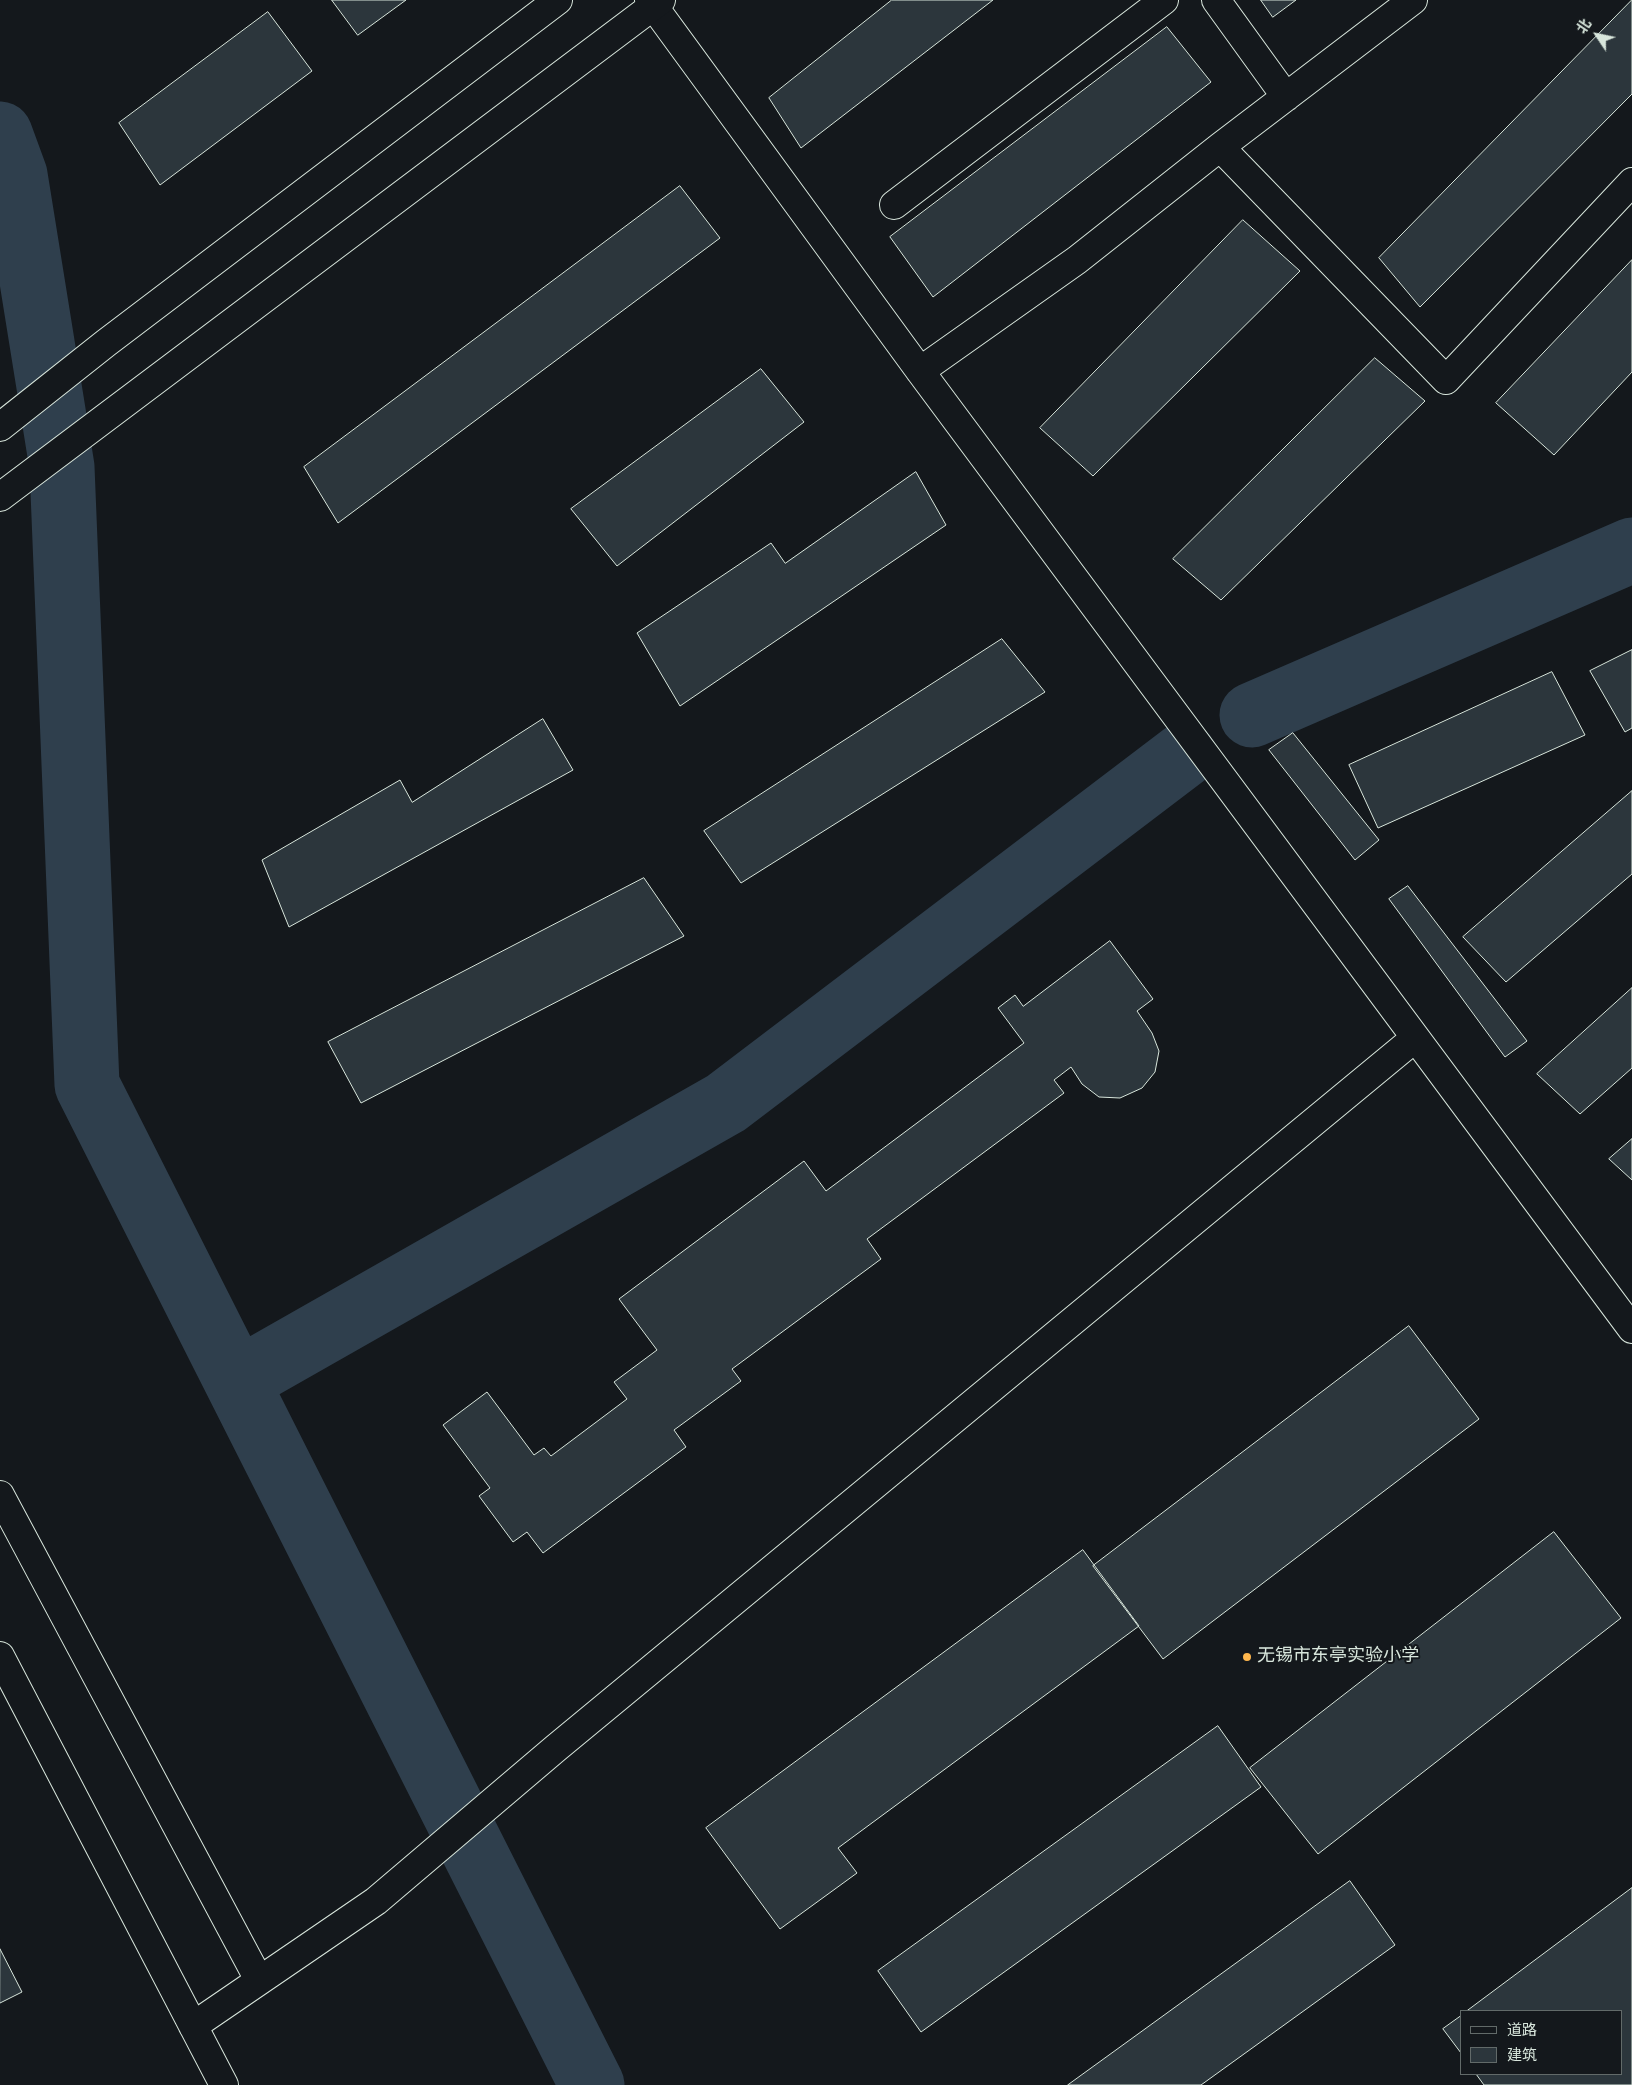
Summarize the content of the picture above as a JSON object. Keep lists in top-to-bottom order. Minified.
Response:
{"places":["无锡市东亭实验小学"],"legend":["道路","建筑"],"north":"top left"}
